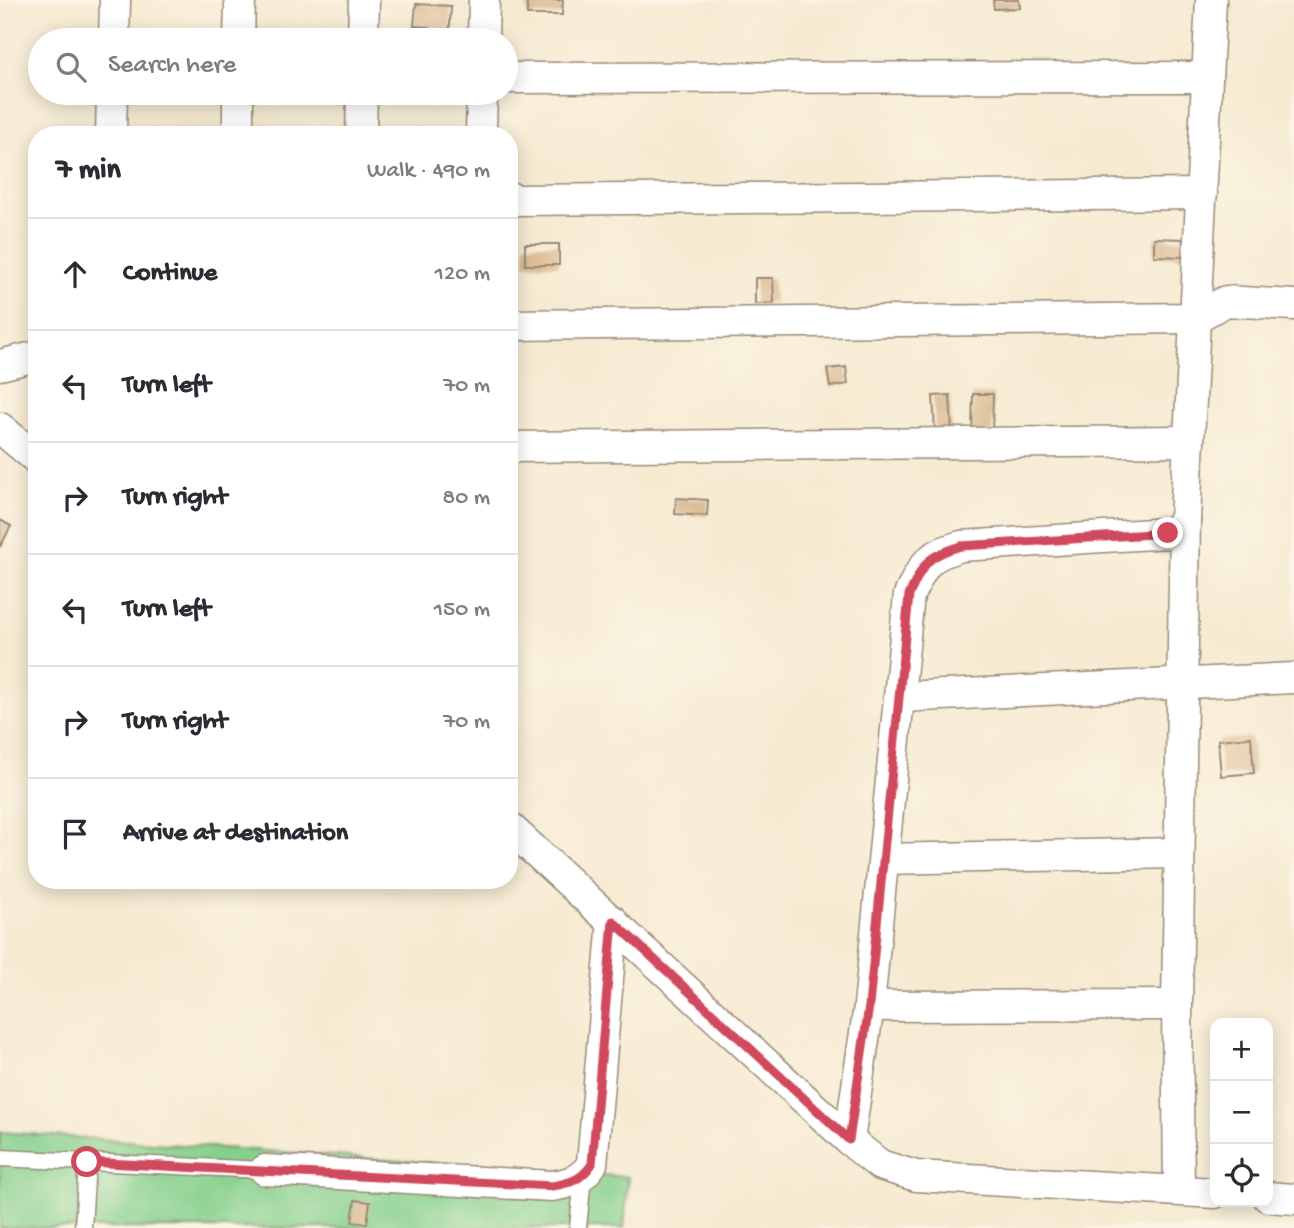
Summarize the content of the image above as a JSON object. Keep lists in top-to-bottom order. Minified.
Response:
{"page":{"search":"Search here","heading":["7 min","Walk · 490 m"],"list":[["Continue","120 m"],["Turn left","70 m"],["Turn right","80 m"],["Turn left","150 m"],["Turn right","70 m"],"Arrive at destination"],"map_buttons":["+","−"]}}
